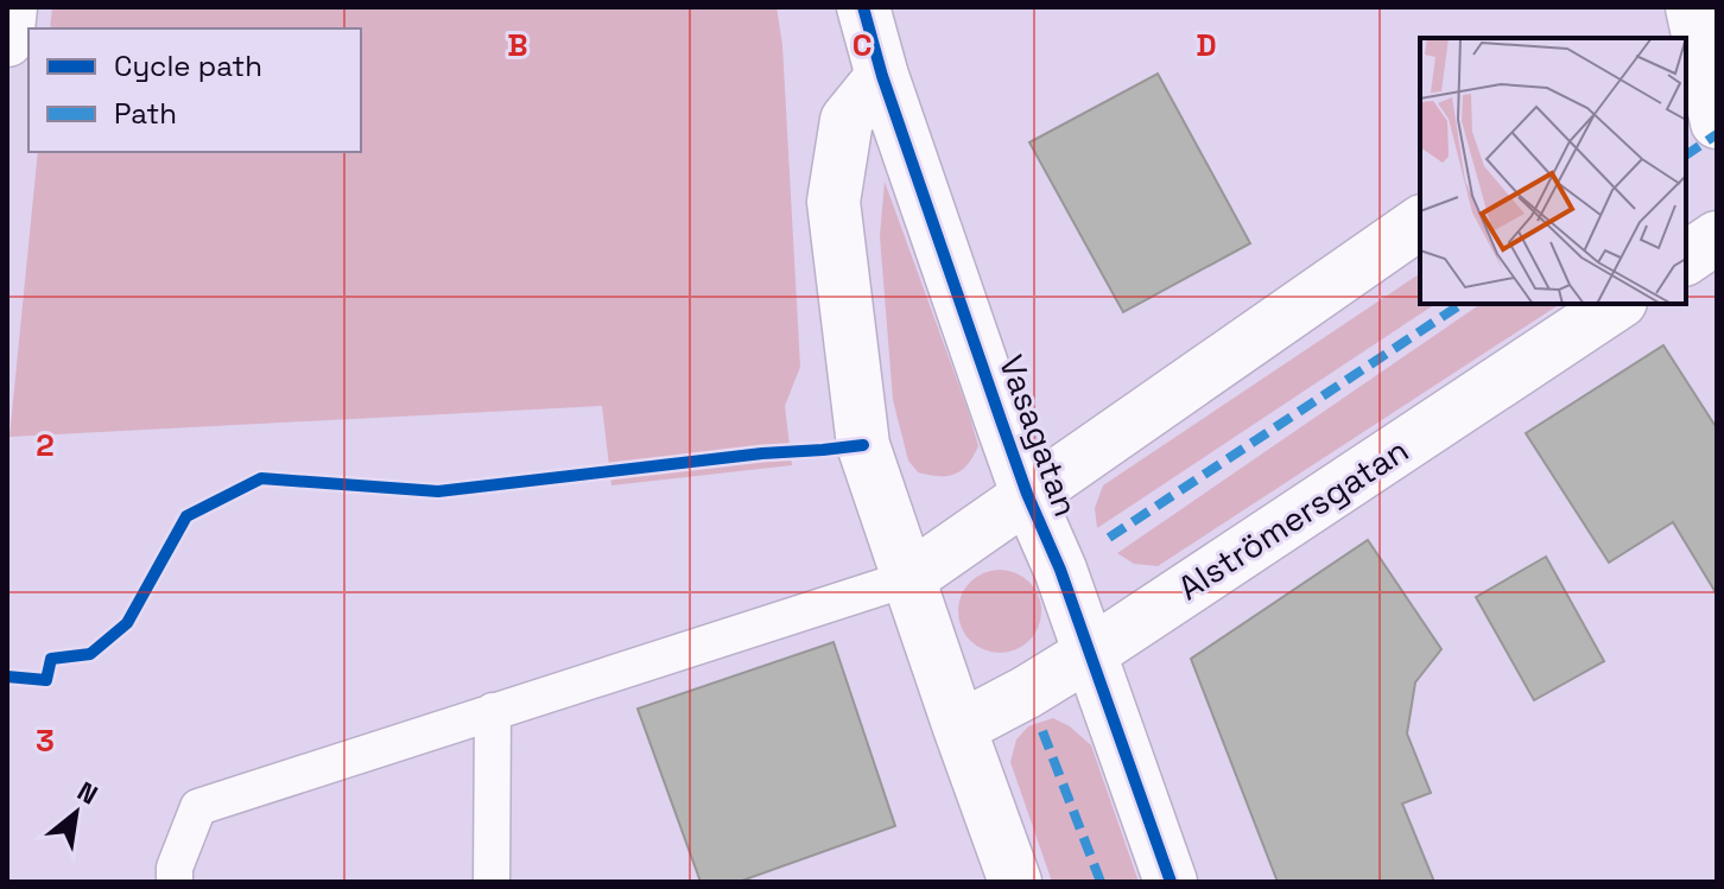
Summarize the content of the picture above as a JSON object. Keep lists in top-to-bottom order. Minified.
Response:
{"streets":{"street":["Vasagatan","Alströmersgatan"]},"crossings":[["Vasagatan","Alströmersgatan"]],"legend":["Cycle path","Path"],"north":"top right","grid":{"columns":["B","C","D"],"rows":["2","3"]}}
